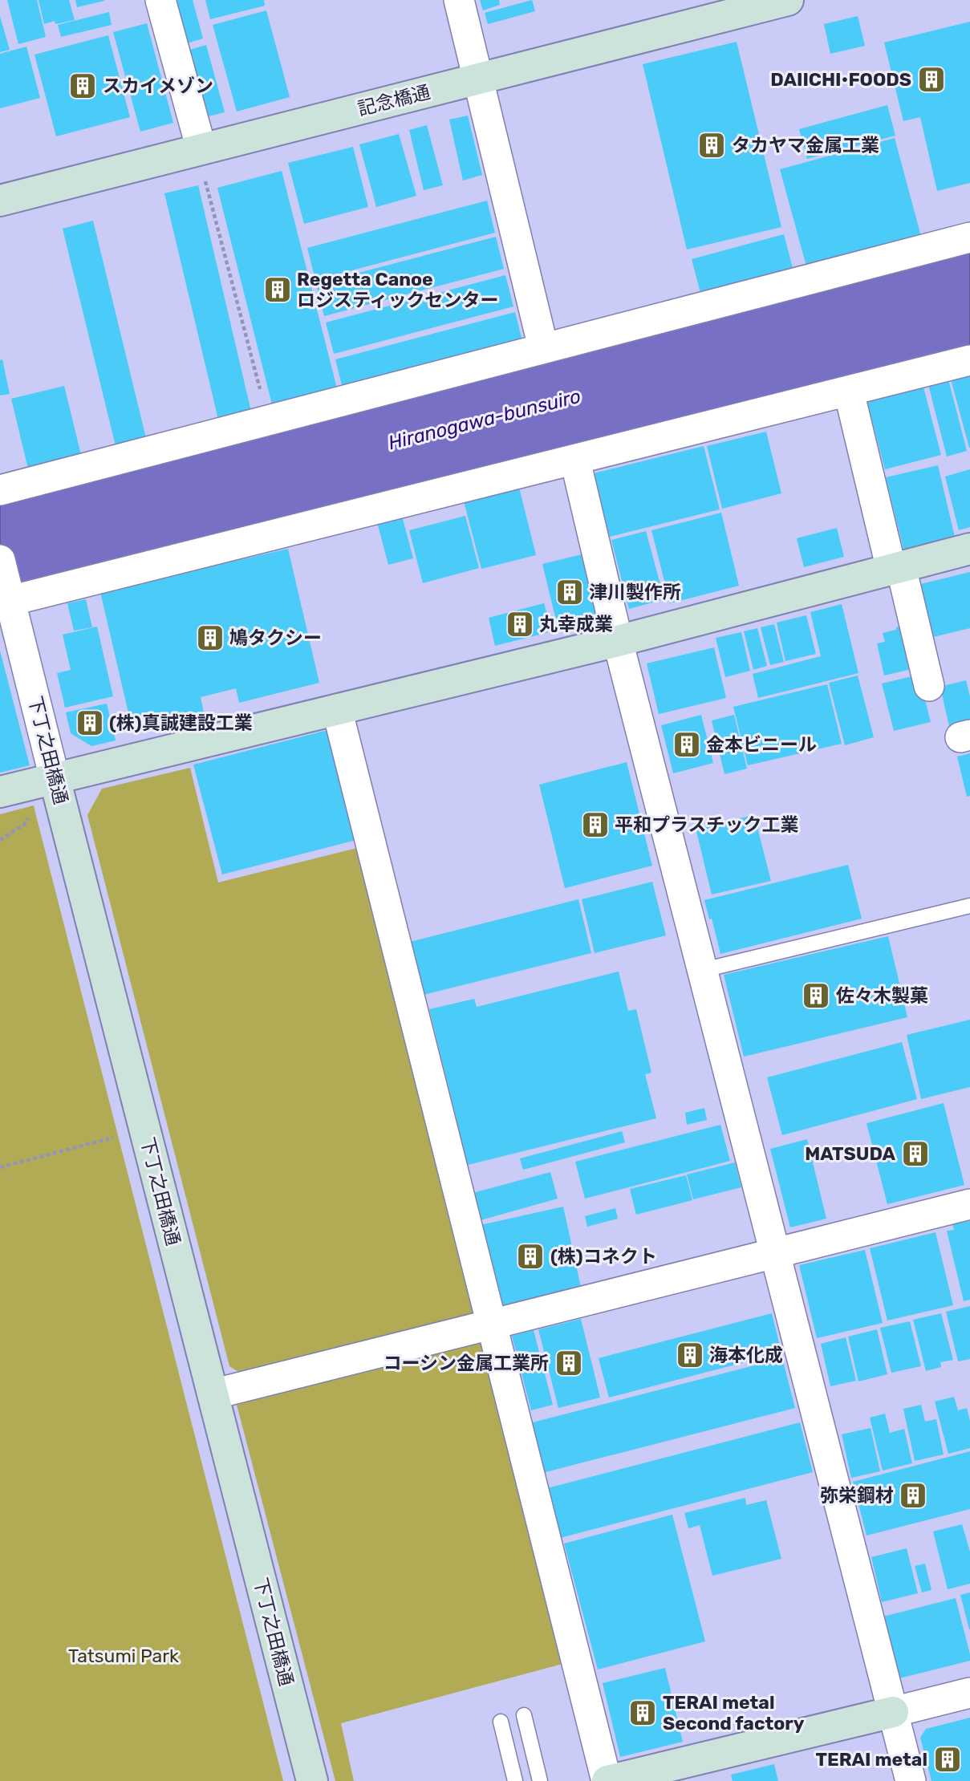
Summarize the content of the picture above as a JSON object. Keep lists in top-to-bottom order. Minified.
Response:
{"streets":{"street":["記念橋通","下丁之田橋通"]},"water":["Hiranogawa-bunsuiro"],"parks":["Tatsumi Park"],"places":{"building":["DAIICHI•FOODS","スカイメゾン","タカヤマ金属工業","Regetta Canoe ロジスティックセンター","津川製作所","丸幸成業","鳩タクシー","(株)真誠建設工業","金本ビニール","平和プラスチック工業","佐々木製菓","MATSUDA","(株)コネクト","海本化成","コーシン金属工業所","弥栄鋼材","TERAI metal Second factory","TERAI metal"]}}
